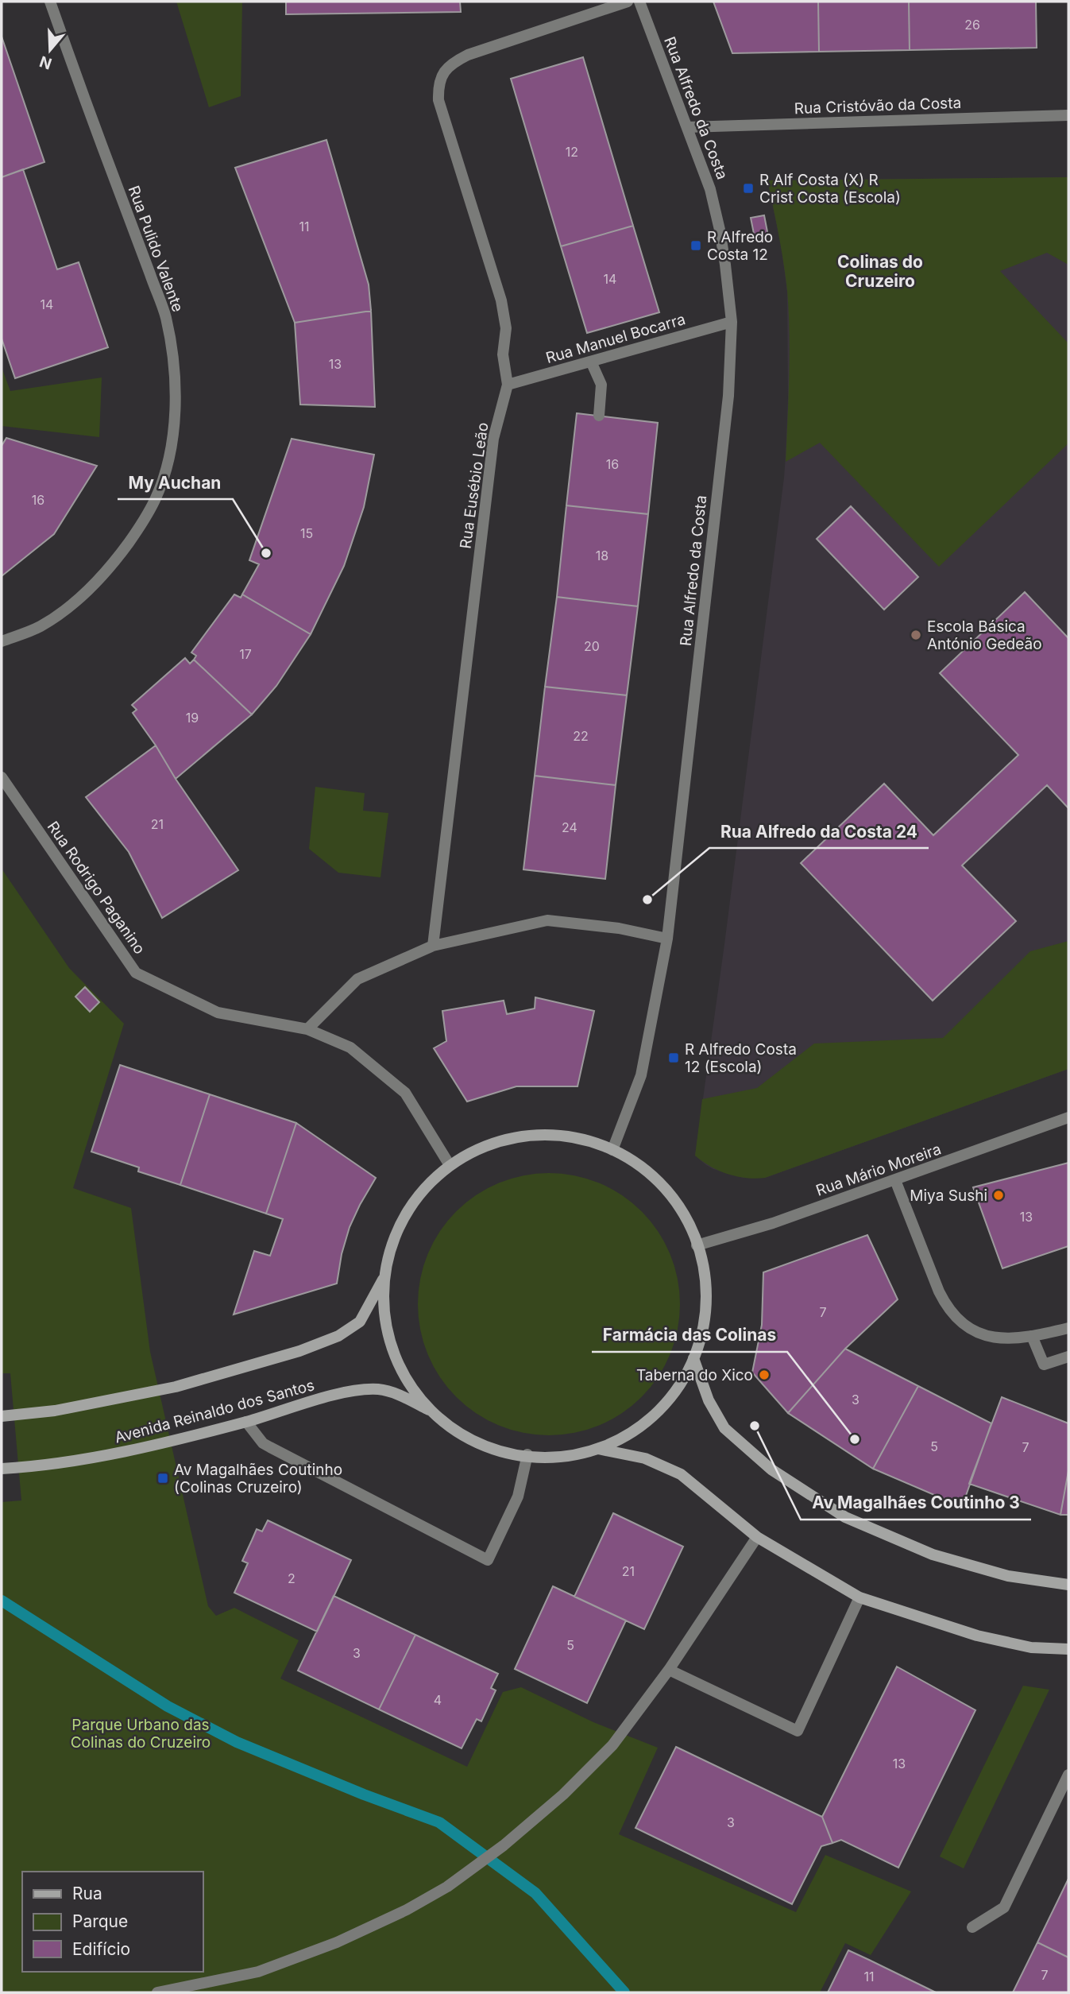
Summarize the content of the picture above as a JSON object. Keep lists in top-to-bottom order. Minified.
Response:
{"streets":{"main road":["Avenida Reinaldo dos Santos"],"street":["Rua Cristóvão da Costa","Rua Alfredo da Costa","Rua Pulido Valente","Rua Manuel Bocarra","Rua Eusébio Leão","Rua Rodrigo Paganino","Rua Mário Moreira"]},"crossings":[["Rua Cristóvão da Costa","Rua Alfredo da Costa"],["Rua Alfredo da Costa","Rua Manuel Bocarra"],["Rua Manuel Bocarra","Rua Eusébio Leão"]],"districts":["Colinas do Cruzeiro"],"parks":["Parque Urbano das Colinas do Cruzeiro"],"places":{"transit":["R Alf Costa (X) R Crist Costa (Escola)","R Alfredo Costa 12","R Alfredo Costa 12 (Escola)","Av Magalhães Coutinho (Colinas Cruzeiro)"],"other":["My Auchan","Escola Básica António Gedeão","Rua Alfredo da Costa 24","Miya Sushi","Taberna do Xico","Av Magalhães Coutinho 3","Farmácia das Colinas"]},"house_numbers":["26","12","11","14","14","13","16","16","15","18","20","17","19","22","21","24","13","7","3","5","7","21","2","5","3","4","13","3","7","11"],"legend":["Rua","Parque","Edifício"],"north":"bottom"}
